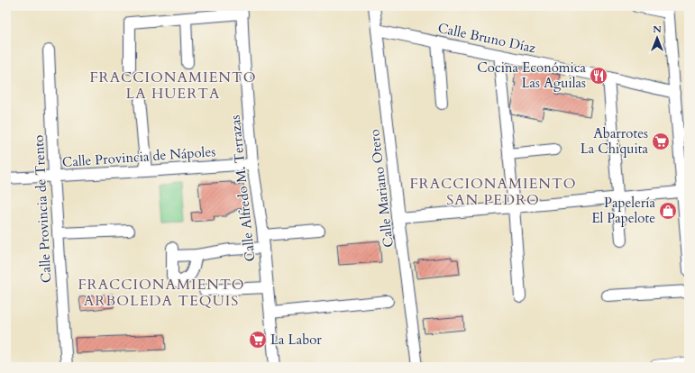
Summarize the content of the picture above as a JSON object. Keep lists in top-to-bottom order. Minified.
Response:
{"streets":{"street":["Calle Bruno Díaz","Calle Provincia de Nápoles","Calle Alfredo M. Terrazas","Calle Mariano Otero","Calle Provincia de Trento"]},"crossings":[["Calle Bruno Díaz","Calle Mariano Otero"],["Calle Provincia de Nápoles","Calle Alfredo M. Terrazas"],["Calle Provincia de Nápoles","Calle Provincia de Trento"]],"districts":["FRACCIONAMIENTO LA HUERTA","FRACCIONAMIENTO SAN PEDRO","FRACCIONAMIENTO ARBOLEDA TEQUIS"],"places":{"restaurant":["Cocina Económica Las Aguilas"],"supermarket":["Abarrotes La Chiquita","La Labor"],"shop":["Papelería El Papelote"]},"north":"top"}
